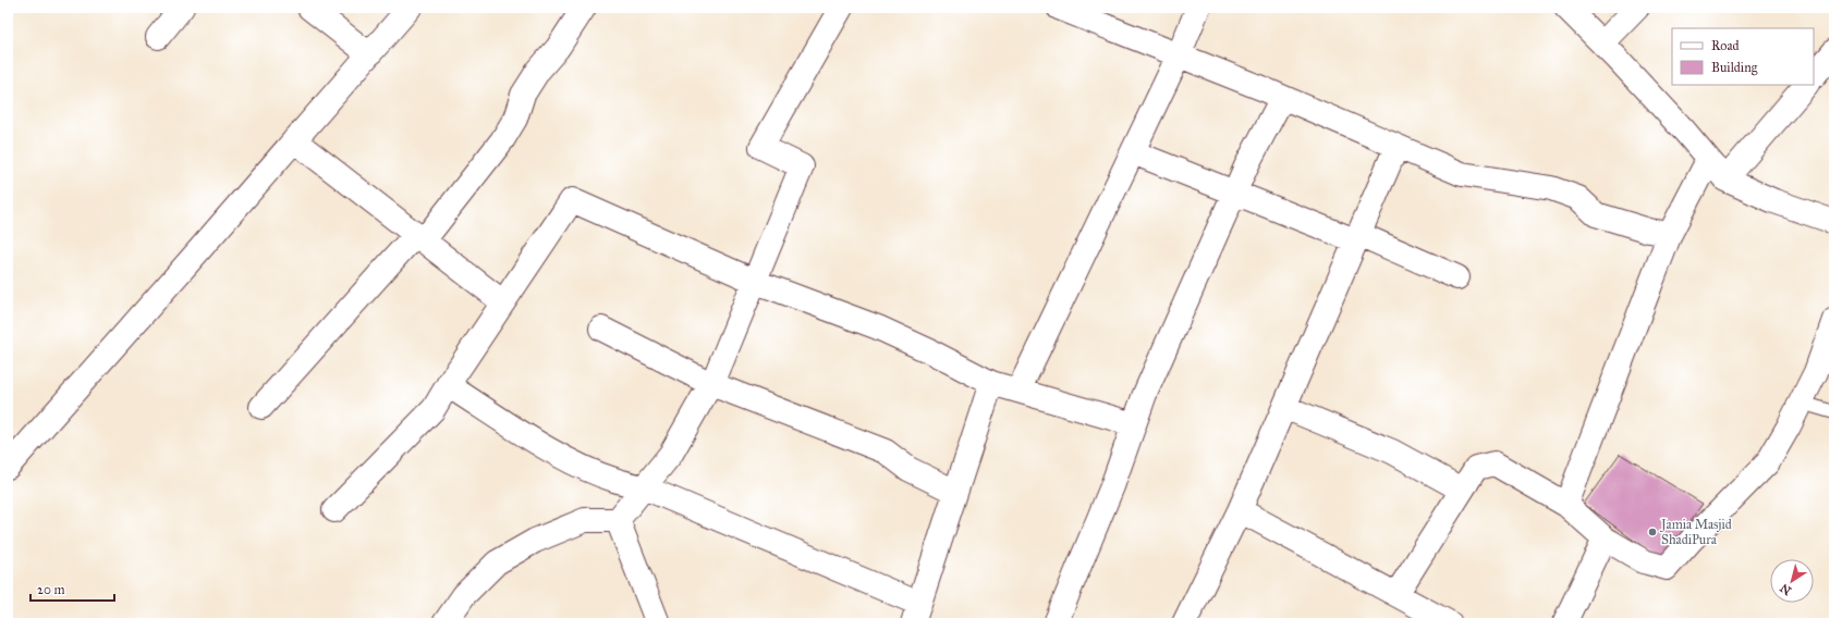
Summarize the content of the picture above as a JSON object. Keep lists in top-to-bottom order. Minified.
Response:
{"places":["Jamia Masjid ShadiPura"],"legend":["Road","Building"],"scale_bar":"20 m","north":"bottom left"}
